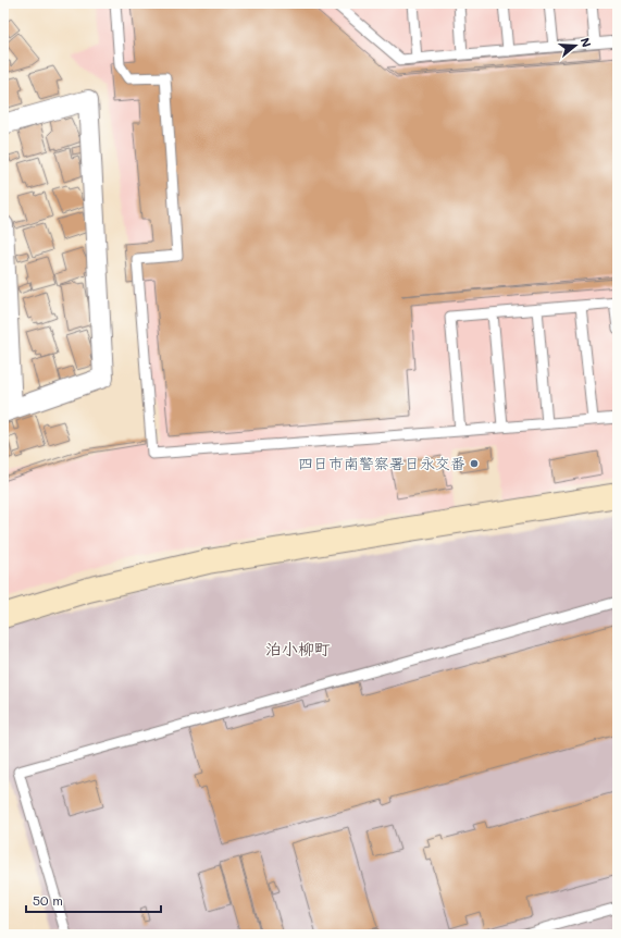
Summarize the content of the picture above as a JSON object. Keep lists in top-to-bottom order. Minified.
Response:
{"districts":["泊小柳町"],"places":["四日市南警察署日永交番"],"scale_bar":"50 m","north":"right"}
